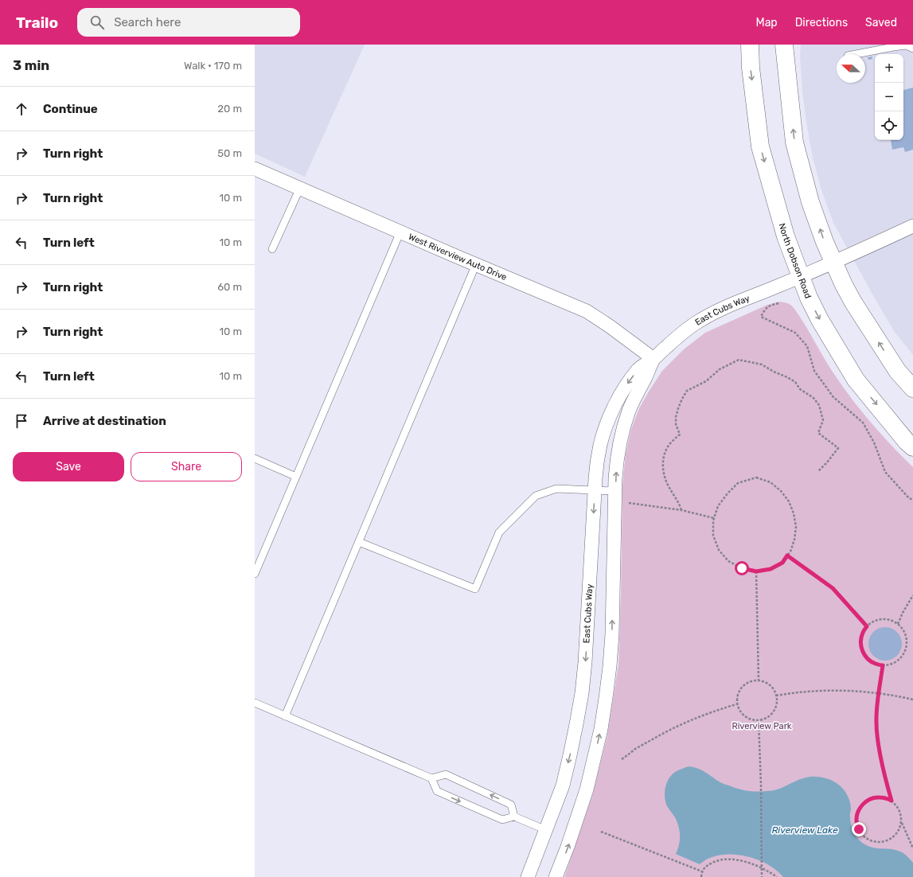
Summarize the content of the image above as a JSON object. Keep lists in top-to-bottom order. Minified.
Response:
{"streets":{"main road":["North Dobson Road"],"street":["West Riverview Auto Drive","East Cubs Way"]},"crossings":[["West Riverview Auto Drive","East Cubs Way"],["North Dobson Road","East Cubs Way"]],"water":["Riverview Lake"],"parks":["Riverview Park"],"north":"left","page":{"header":"Trailo","search":"Search here","nav":["Map","Directions","Saved"],"heading":["3 min","Walk · 170 m"],"map_buttons":["+","−"],"list":[["Continue","20 m"],["Turn right","50 m"],["Turn right","10 m"],["Turn left","10 m"],["Turn right","60 m"],["Turn right","10 m"],["Turn left","10 m"],"Arrive at destination"],"buttons":["Save","Share"]}}
